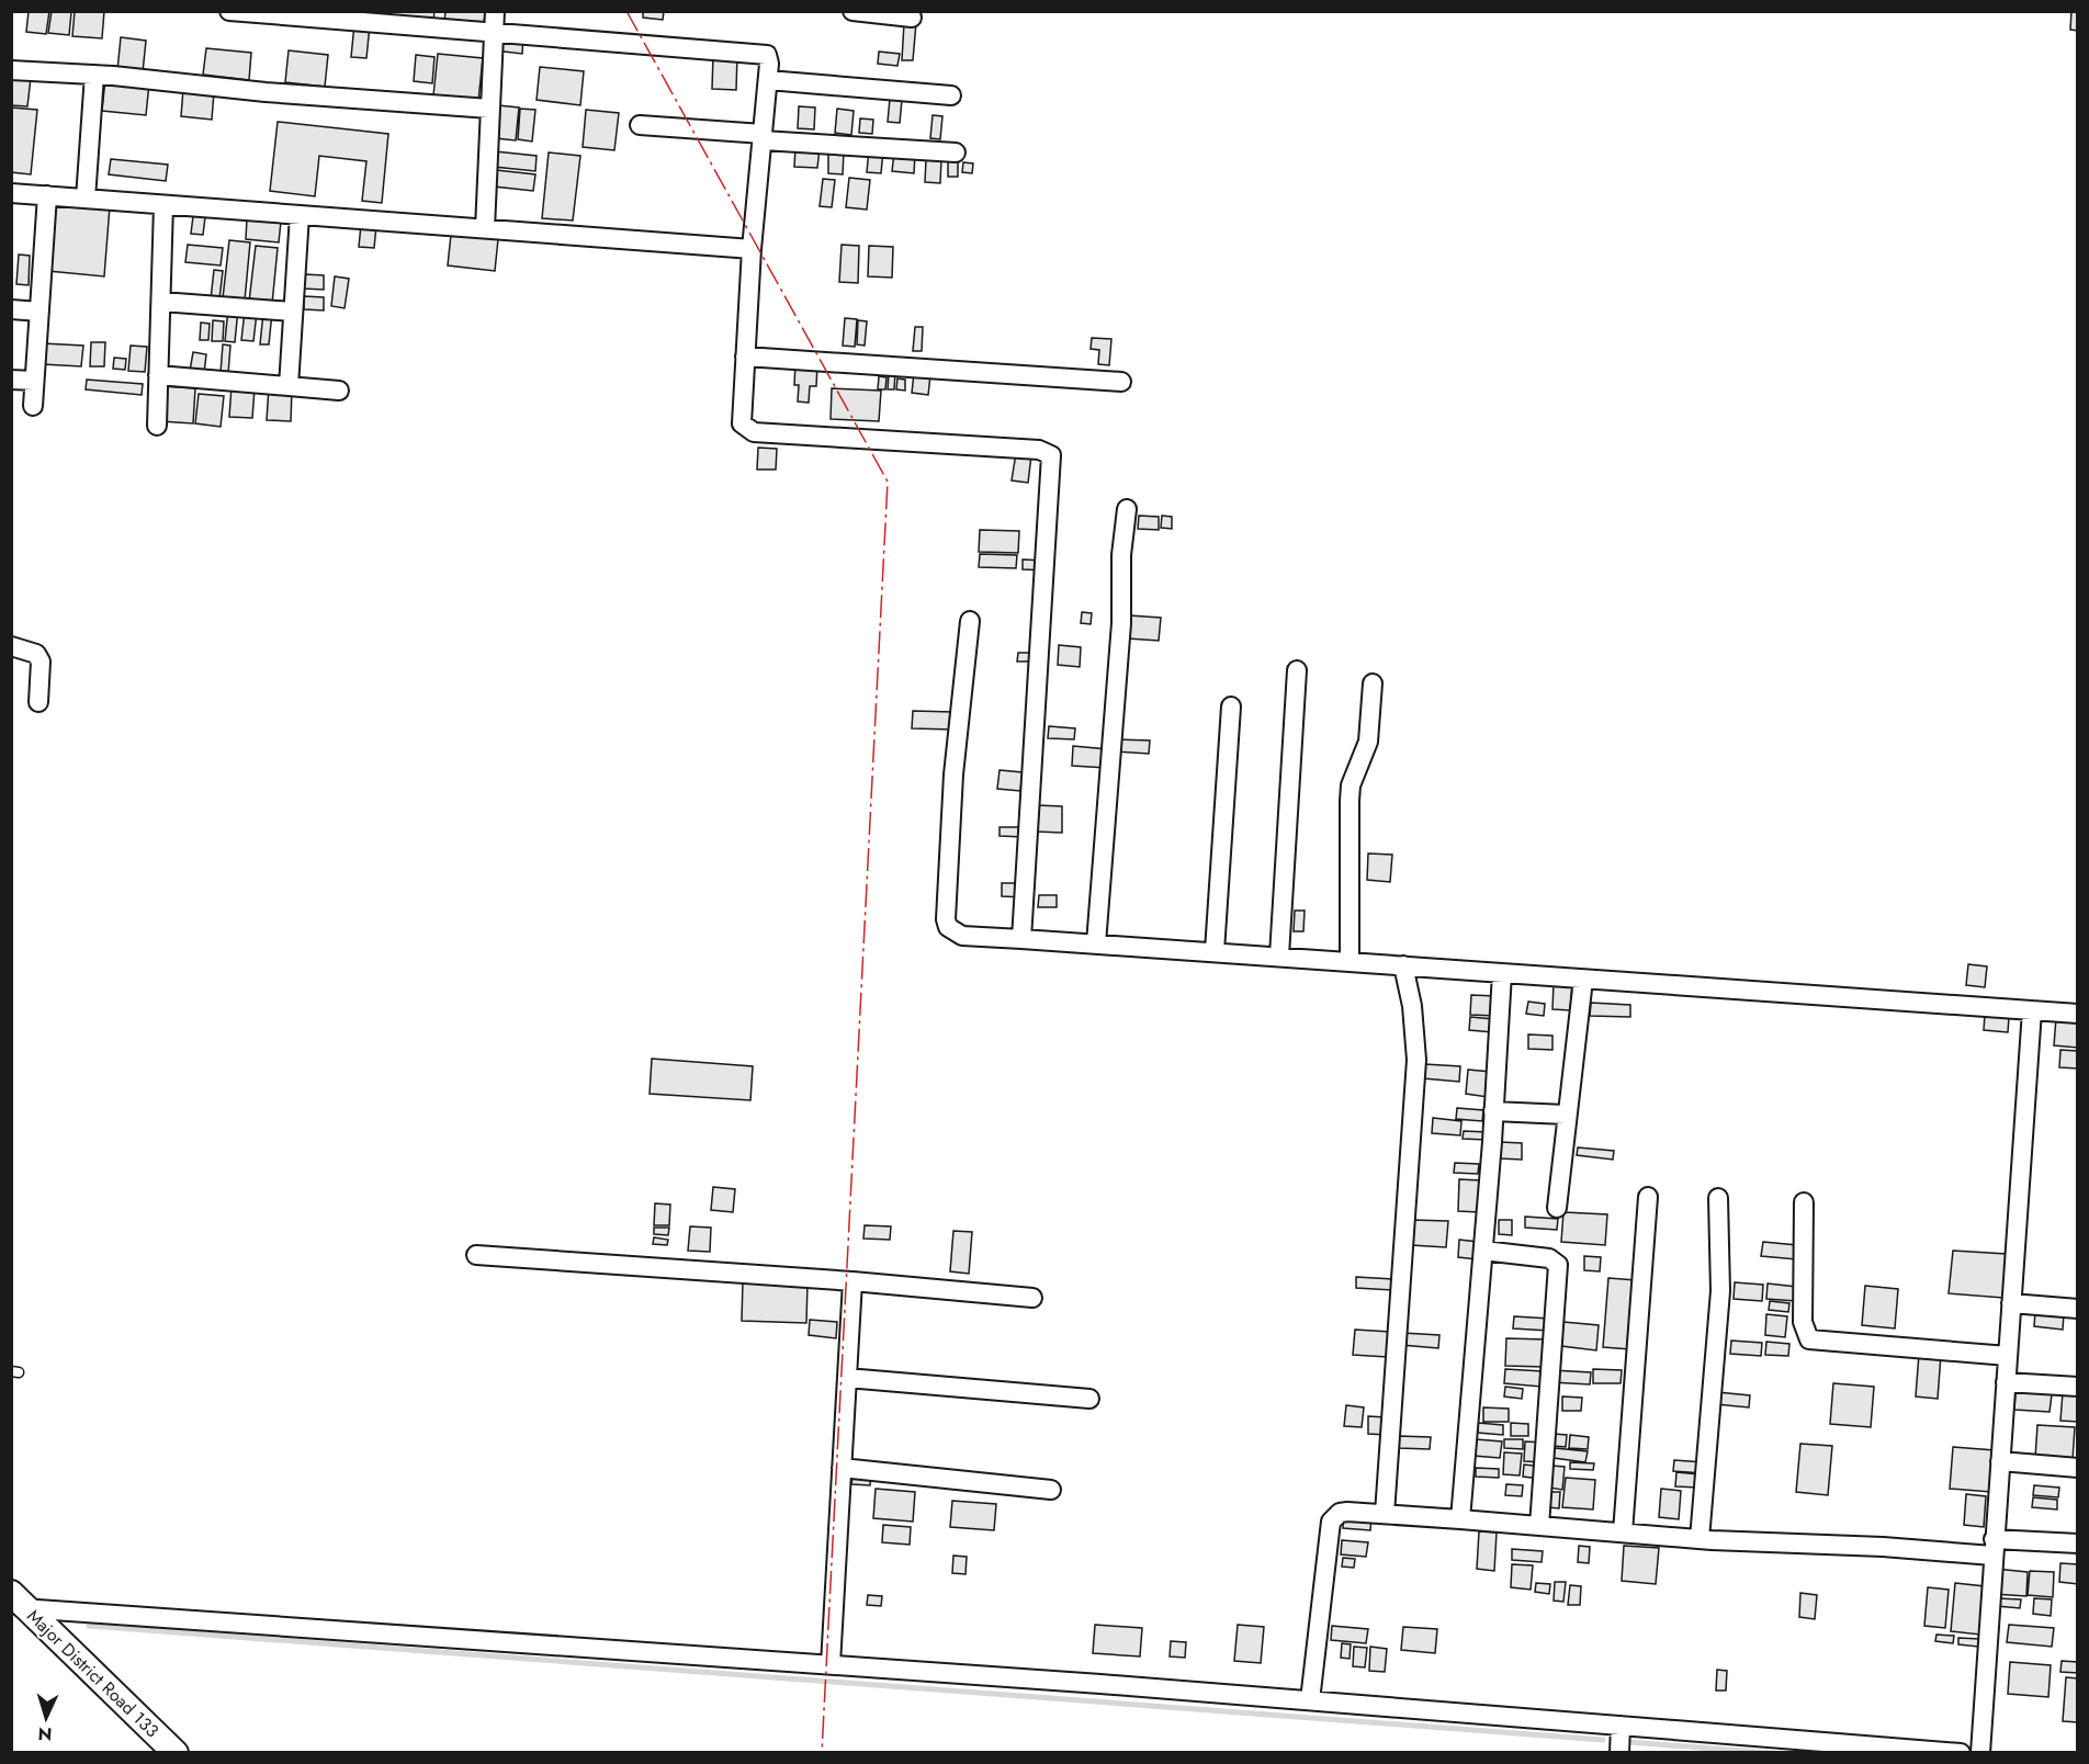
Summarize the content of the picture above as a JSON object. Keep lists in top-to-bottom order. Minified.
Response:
{"streets":{"main road":["Major District Road 133"]},"north":"bottom"}
